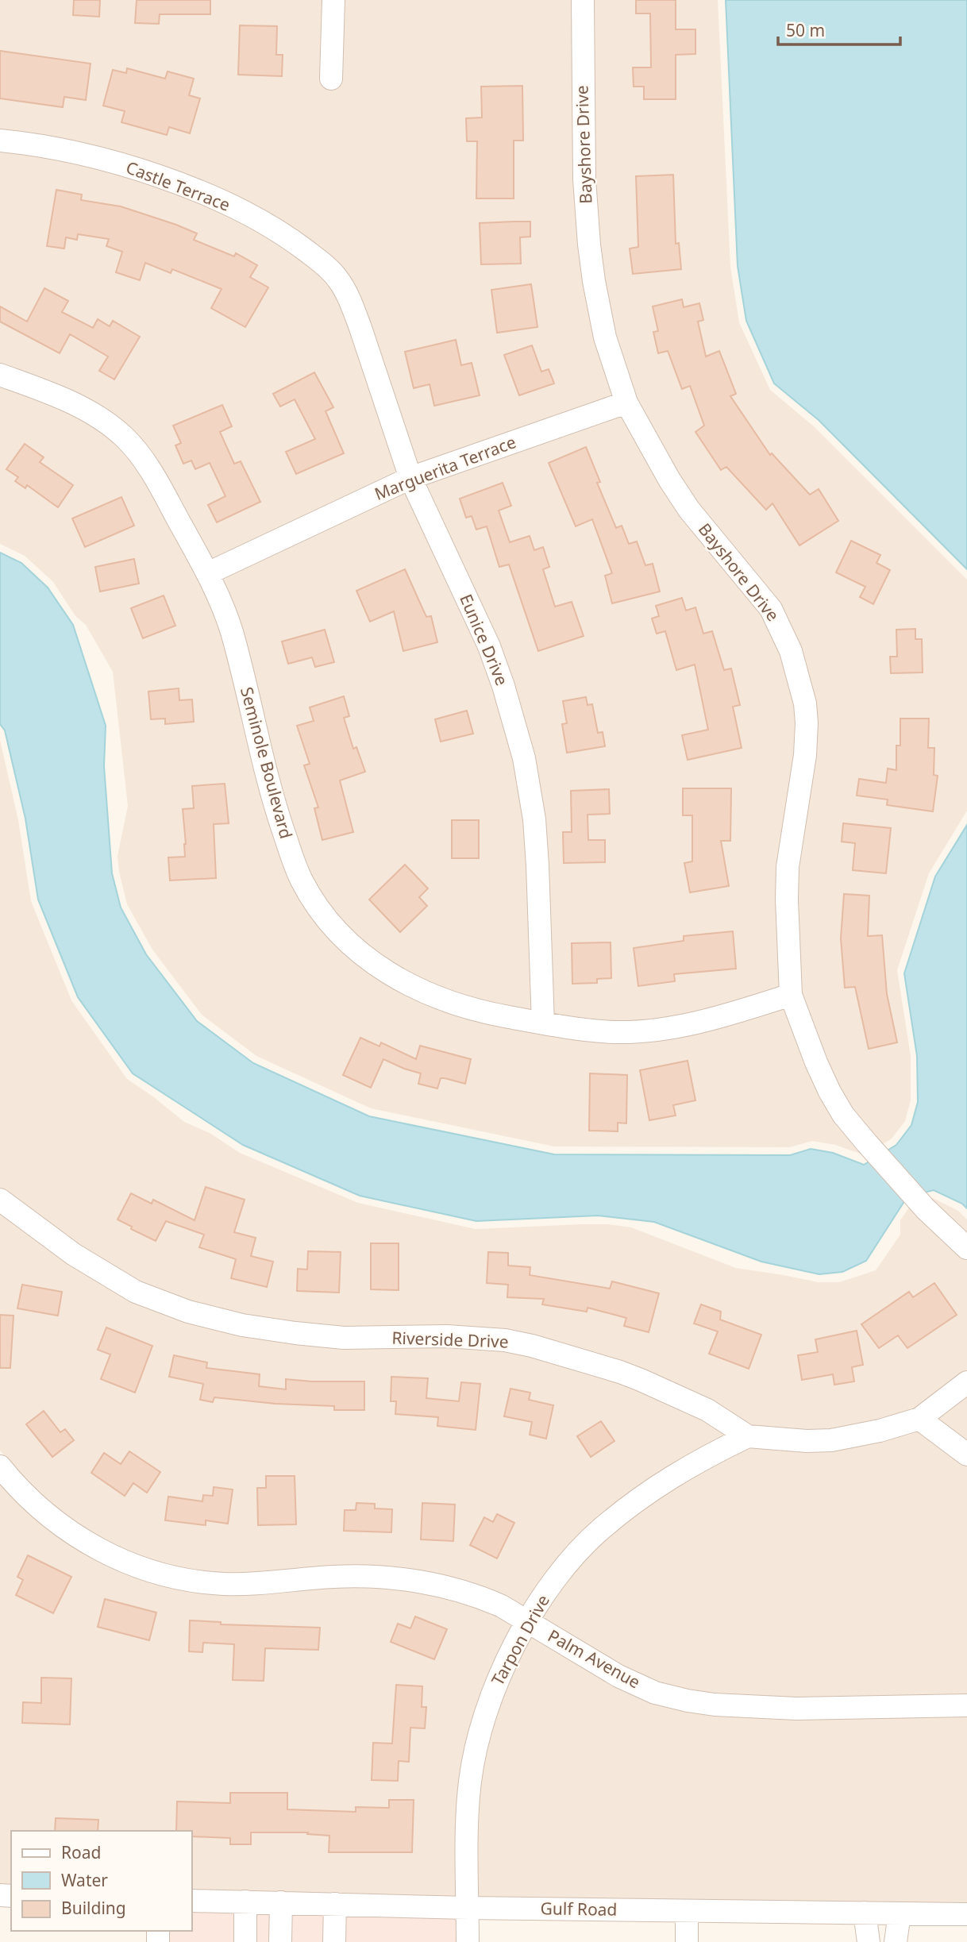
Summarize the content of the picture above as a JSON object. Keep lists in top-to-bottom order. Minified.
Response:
{"streets":{"street":["Bayshore Drive","Castle Terrace","Marguerita Terrace","Eunice Drive","Seminole Boulevard","Riverside Drive","Tarpon Drive","Palm Avenue","Gulf Road"]},"crossings":[["Bayshore Drive","Marguerita Terrace"],["Bayshore Drive","Seminole Boulevard"],["Castle Terrace","Eunice Drive"],["Marguerita Terrace","Eunice Drive"],["Marguerita Terrace","Seminole Boulevard"],["Eunice Drive","Seminole Boulevard"],["Riverside Drive","Tarpon Drive"],["Tarpon Drive","Palm Avenue"],["Tarpon Drive","Gulf Road"]],"legend":["Road","Water","Building"],"scale_bar":"50 m"}
